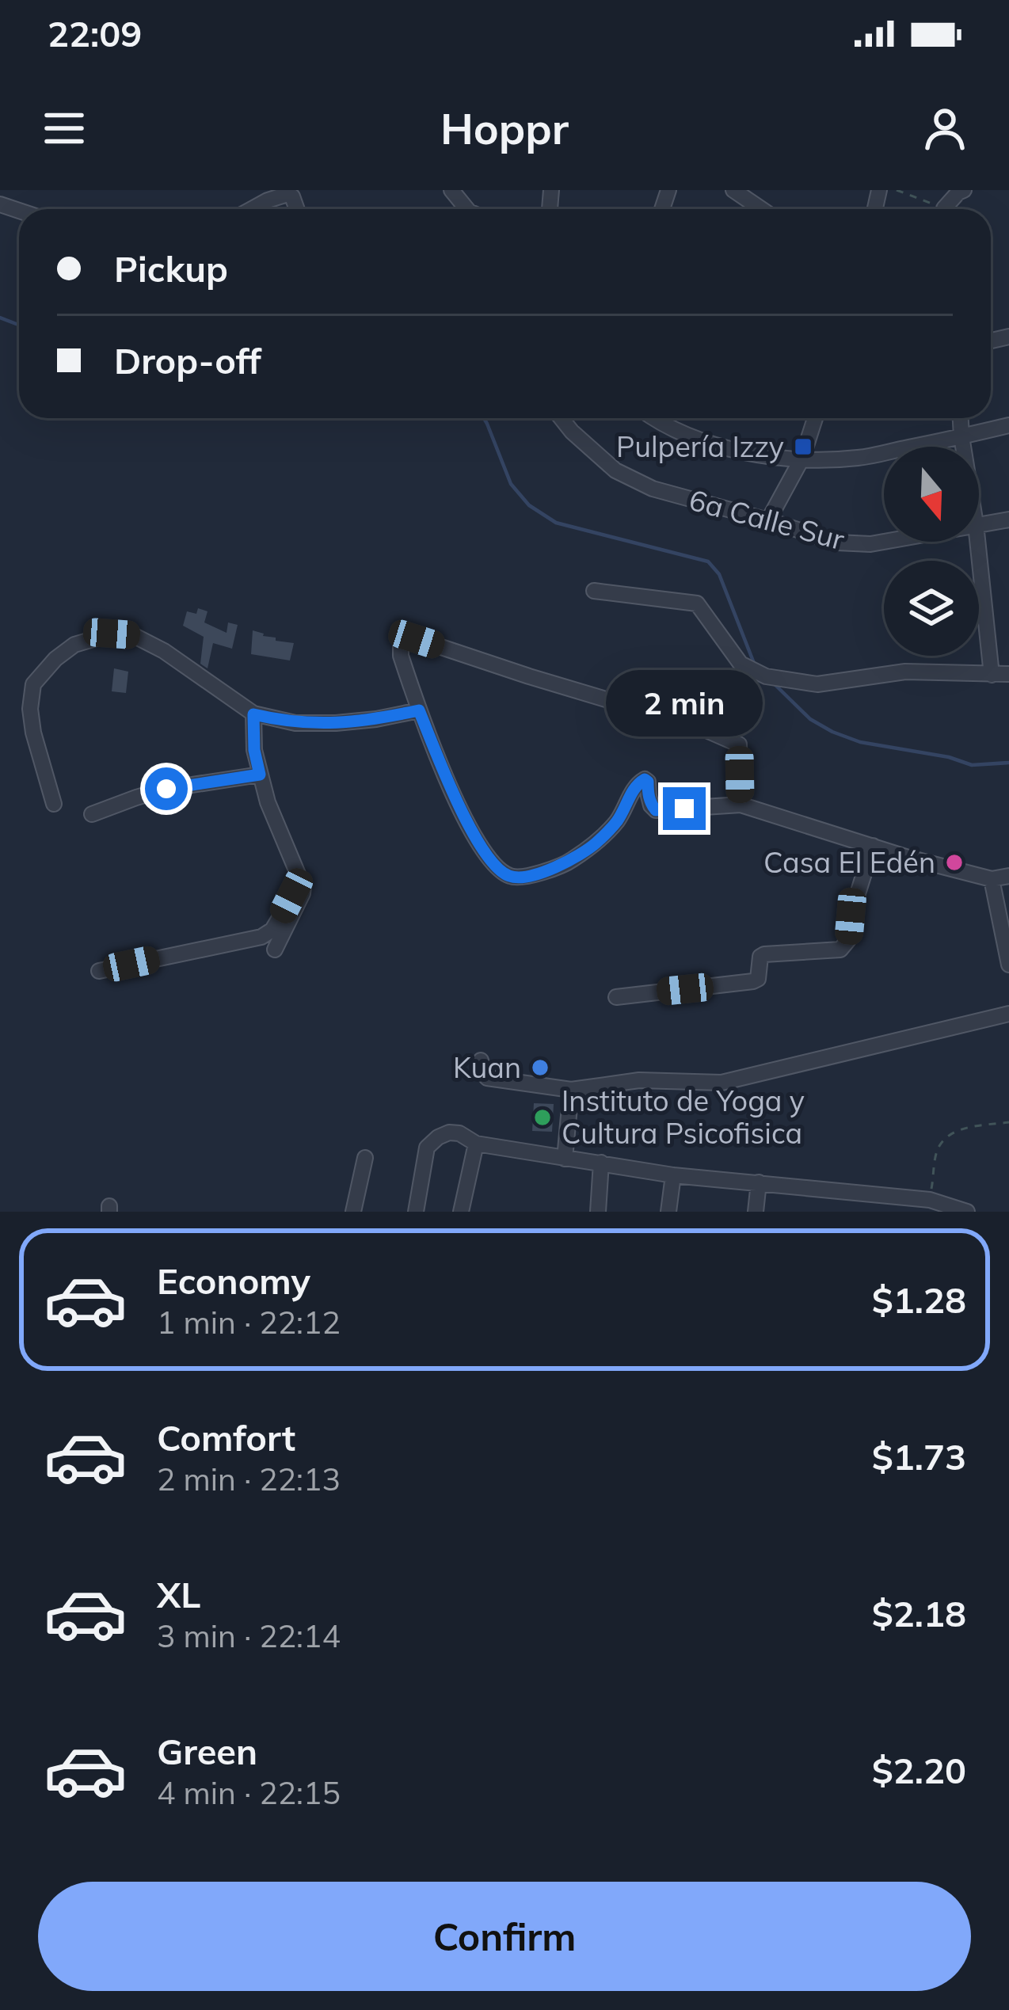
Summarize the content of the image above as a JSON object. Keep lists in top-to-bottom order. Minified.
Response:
{"streets":{"street":["6a Calle Sur"]},"places":{"transit":["Pulpería Izzy"],"other":["Casa El Edén","Kuan","Instituto de Yoga y Cultura Psicofisica"]},"north":"bottom","page":{"status":"22:09","header":"Hoppr","banner":["Pickup","Drop-off"],"bubble":"2 min","list":[{"name":"Economy","note":"1 min · 22:12","value":"$1.28"},{"name":"Comfort","note":"2 min · 22:13","value":"$1.73"},{"name":"XL","note":"3 min · 22:14","value":"$2.18"},{"name":"Green","note":"4 min · 22:15","value":"$2.20"}],"buttons":"Confirm"}}
